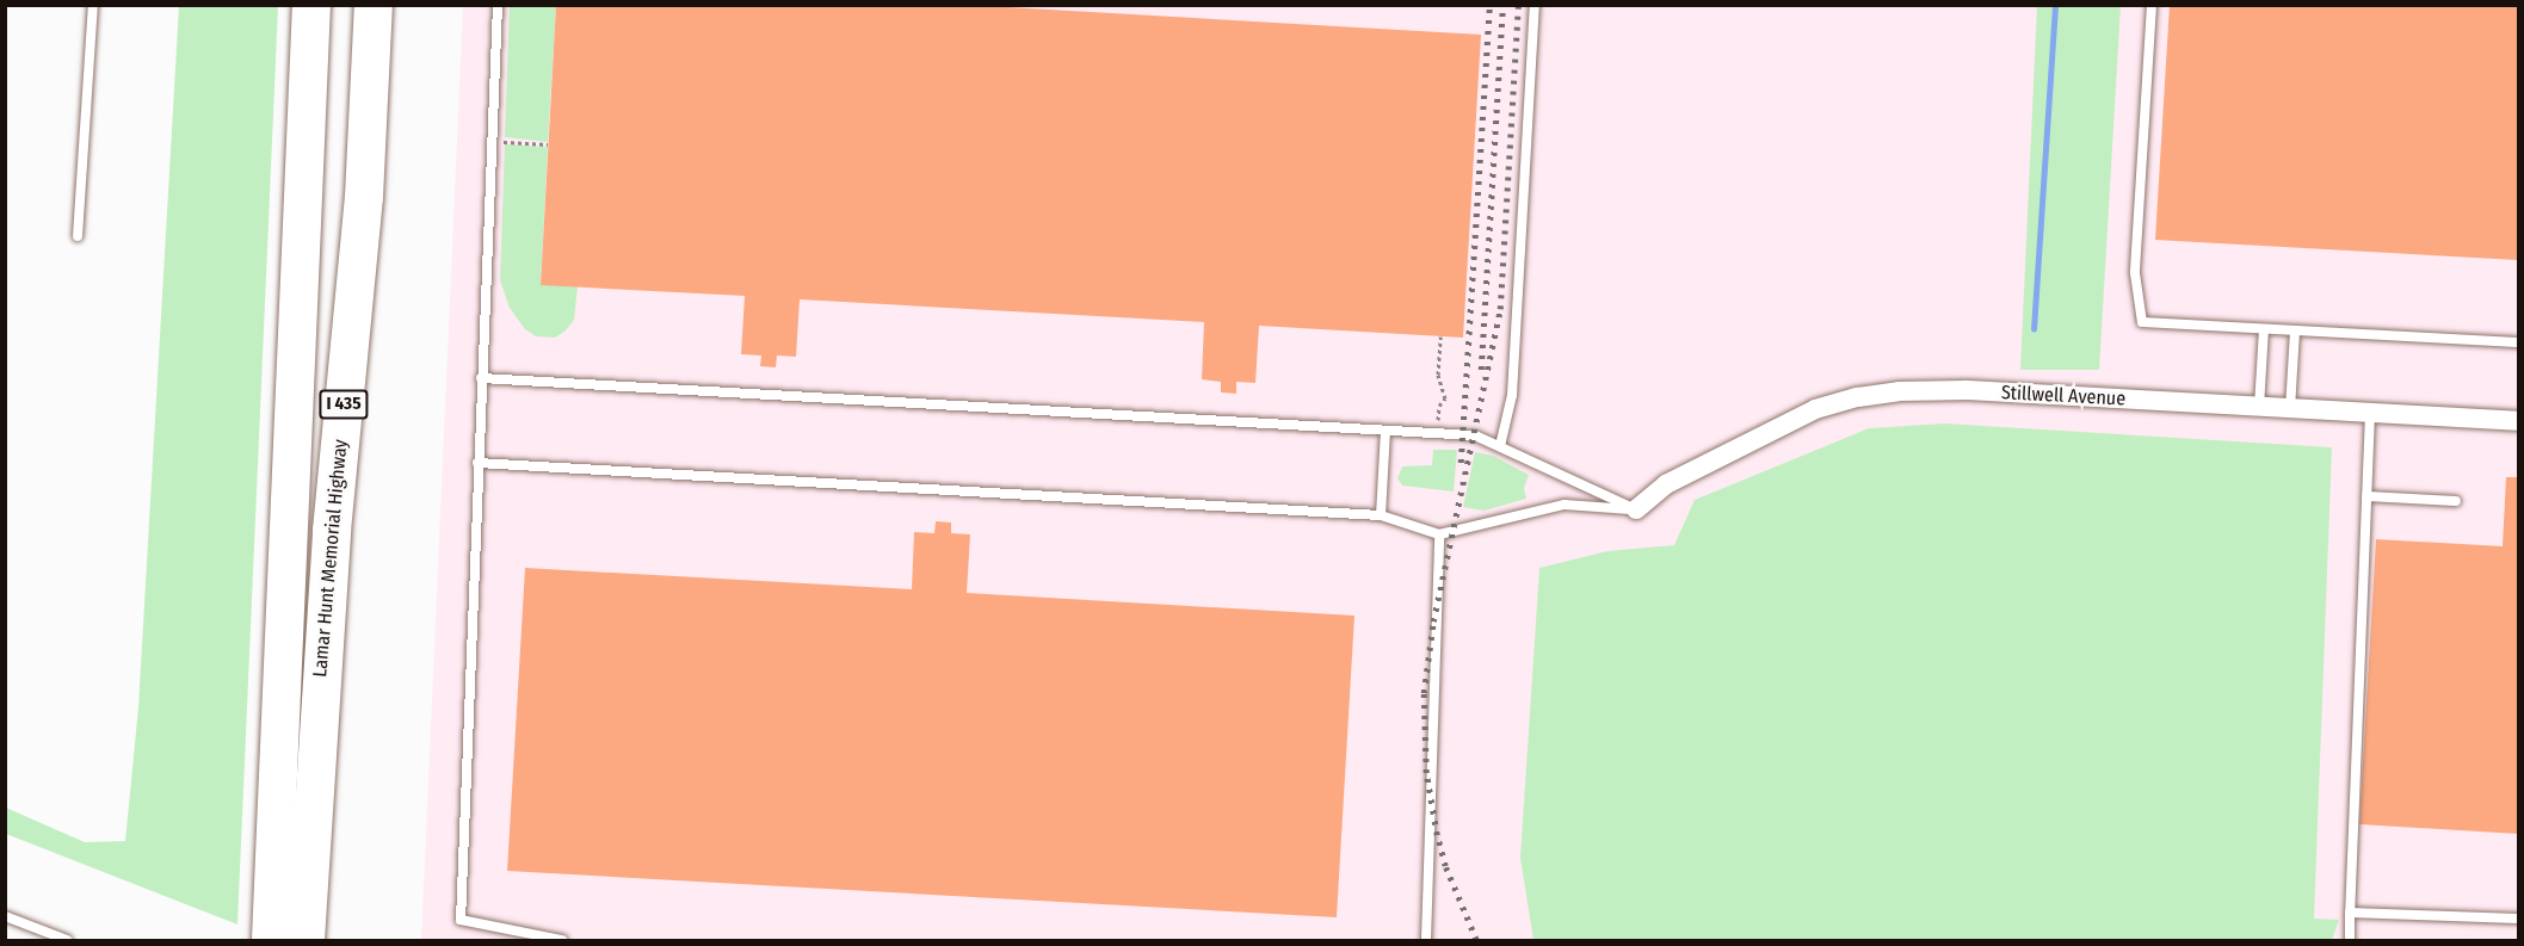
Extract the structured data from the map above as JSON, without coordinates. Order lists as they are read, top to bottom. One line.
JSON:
{"streets":{"highway":["I 435","Lamar Hunt Memorial Highway"],"street":["Stillwell Avenue"]}}
